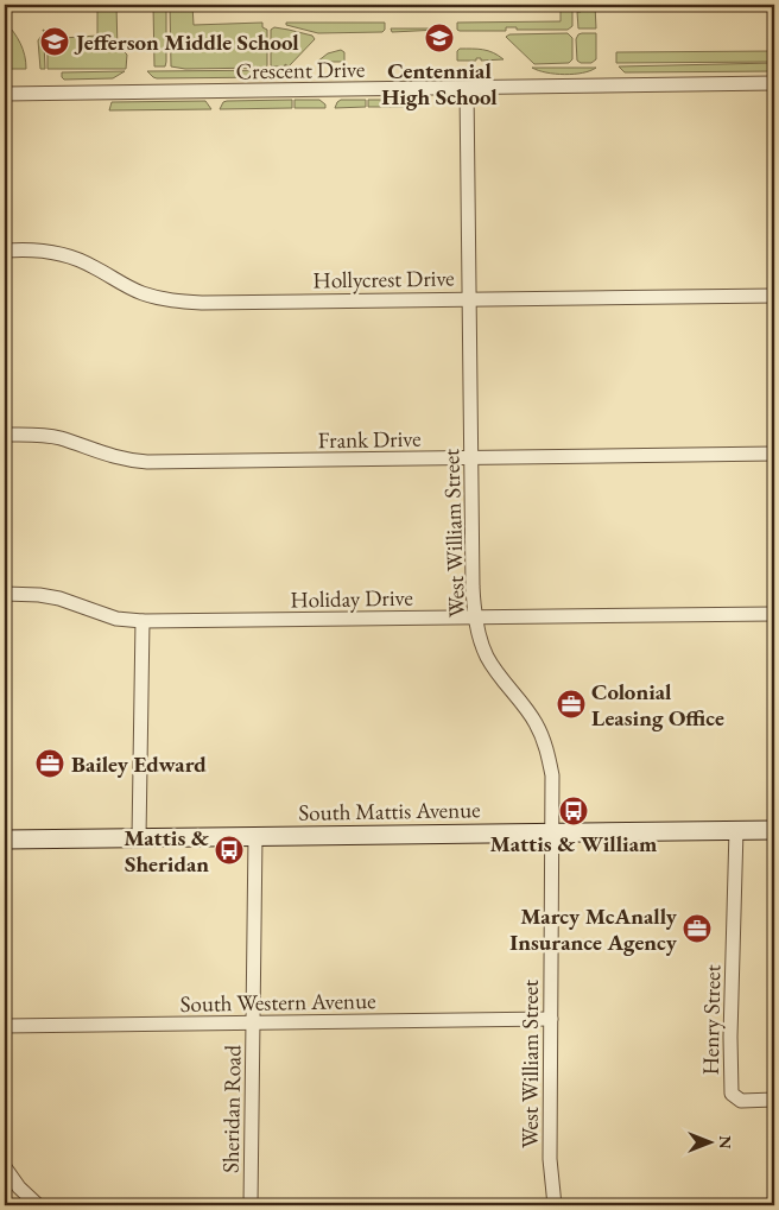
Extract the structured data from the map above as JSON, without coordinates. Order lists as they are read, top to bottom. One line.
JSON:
{"streets":{"main road":["South Mattis Avenue"],"street":["Crescent Drive","Hollycrest Drive","Frank Drive","West William Street","Holiday Drive","South Western Avenue","Henry Street","Sheridan Road"]},"crossings":[["Crescent Drive","West William Street"],["Hollycrest Drive","West William Street"],["Frank Drive","West William Street"],["West William Street","Holiday Drive"],["West William Street","South Mattis Avenue"],["West William Street","South Western Avenue"],["South Mattis Avenue","Henry Street"],["South Mattis Avenue","Sheridan Road"],["South Western Avenue","Sheridan Road"]],"places":{"school or university":["Centennial High School","Jefferson Middle School"],"office":["Colonial Leasing Office","Bailey Edward","Marcy McAnally Insurance Agency"],"bus stop":["Mattis & William","Mattis & Sheridan"]},"north":"right"}
